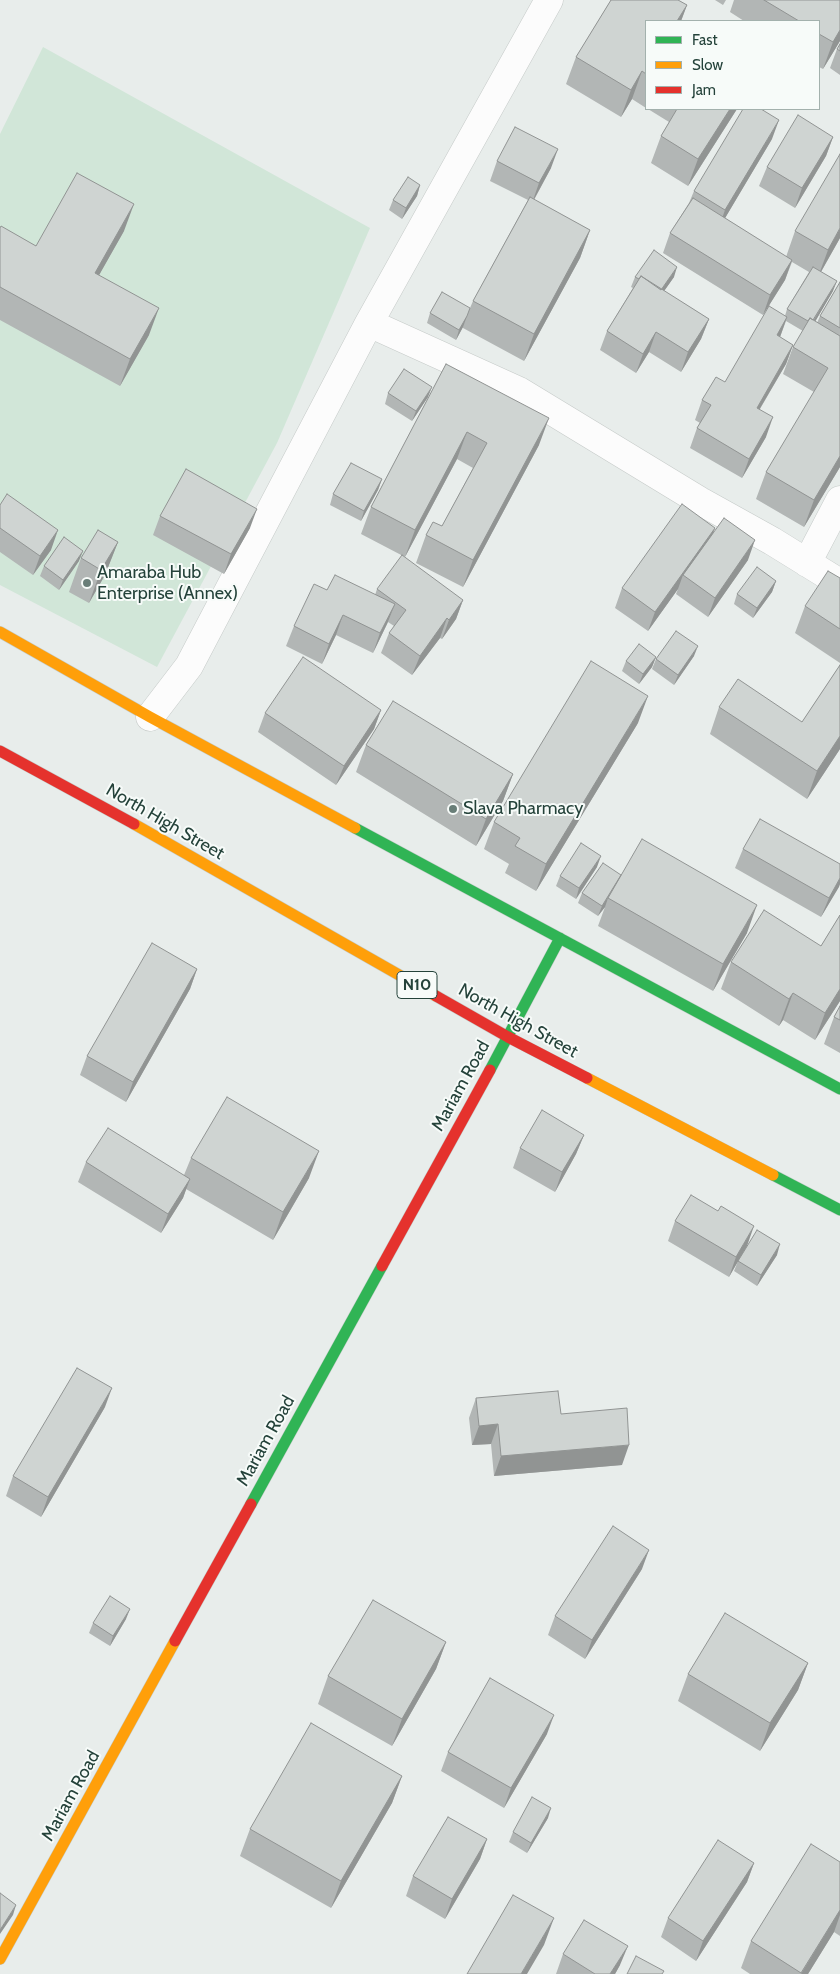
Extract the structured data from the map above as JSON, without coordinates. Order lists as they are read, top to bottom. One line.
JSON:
{"streets":{"main road":["North High Street","N10","Mariam Road"]},"crossings":[["North High Street","Mariam Road"]],"places":["Amaraba Hub Enterprise (Annex)","Slava Pharmacy"],"legend":["Fast","Slow","Jam"]}
